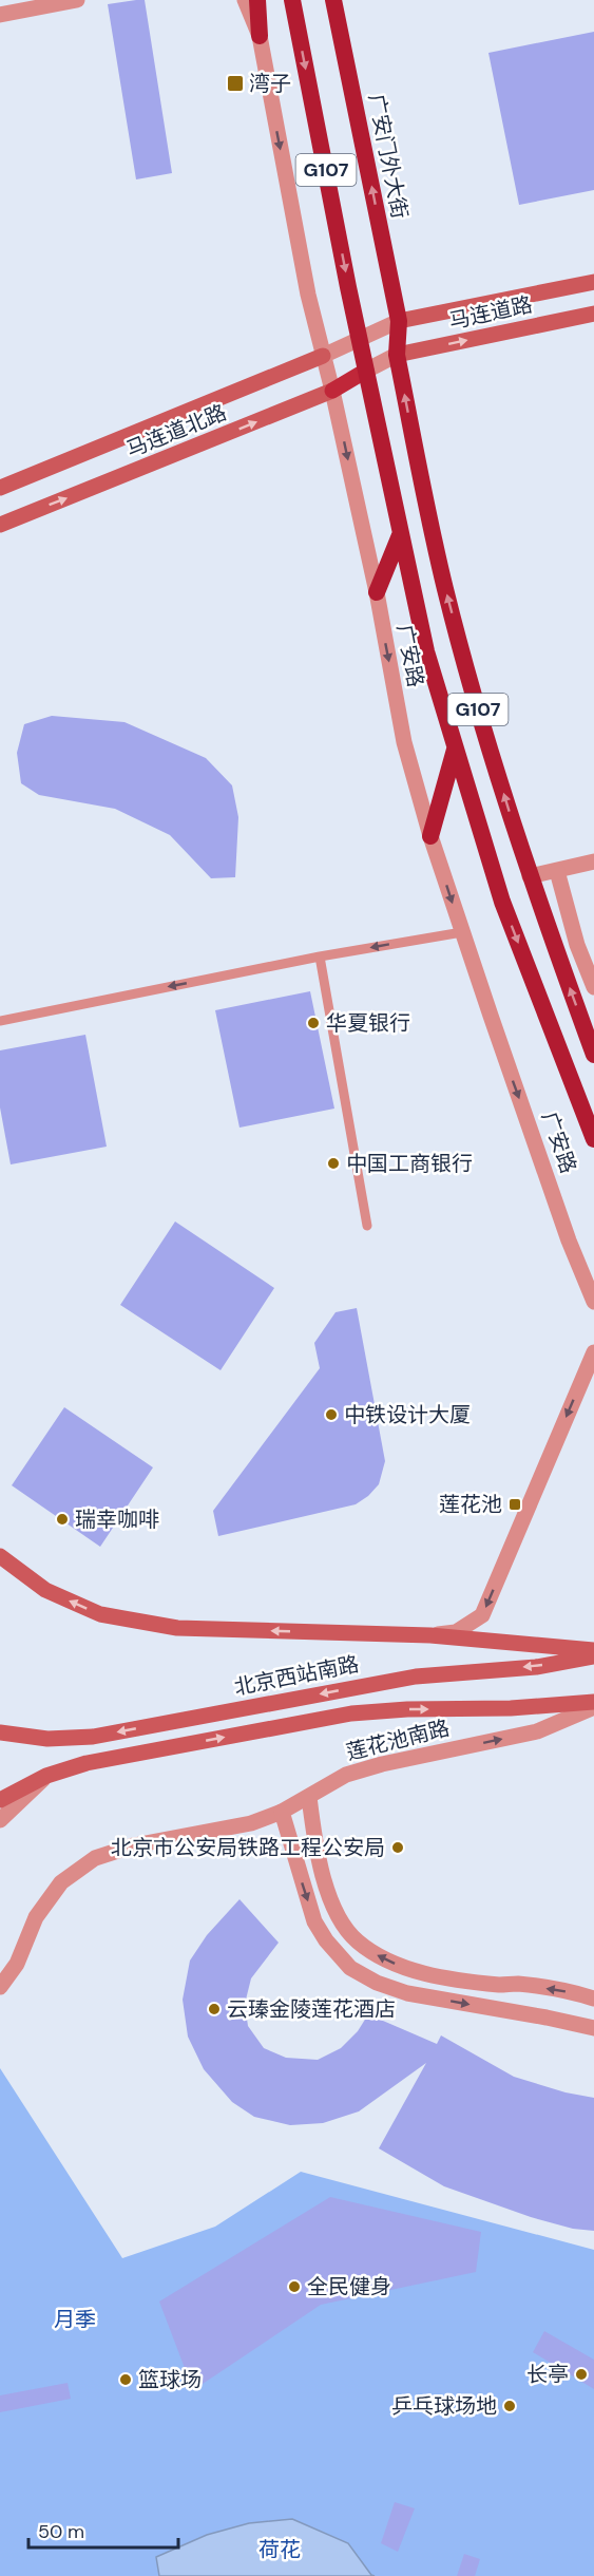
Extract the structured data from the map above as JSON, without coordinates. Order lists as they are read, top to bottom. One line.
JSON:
{"streets":{"highway":["广安门外大街","G107","广安路"],"main road":["马连道路","马连道北路","北京西站南路"],"street":["莲花池南路"]},"crossings":[["广安门外大街","马连道路"],["广安门外大街","马连道北路"],["G107","马连道路"],["G107","马连道北路"],["G107","广安路"],["马连道路","马连道北路"],["马连道北路","广安路"]],"one_way":["马连道北路","广安路","莲花池南路"],"parks":["月季","荷花"],"places":{"transit":["湾子","莲花池"],"other":["华夏银行","中国工商银行","中铁设计大厦","瑞幸咖啡","北京市公安局铁路工程公安局","云瑧金陵莲花酒店","全民健身","长亭","篮球场","乒乓球场地"]},"scale_bar":"50 m"}
